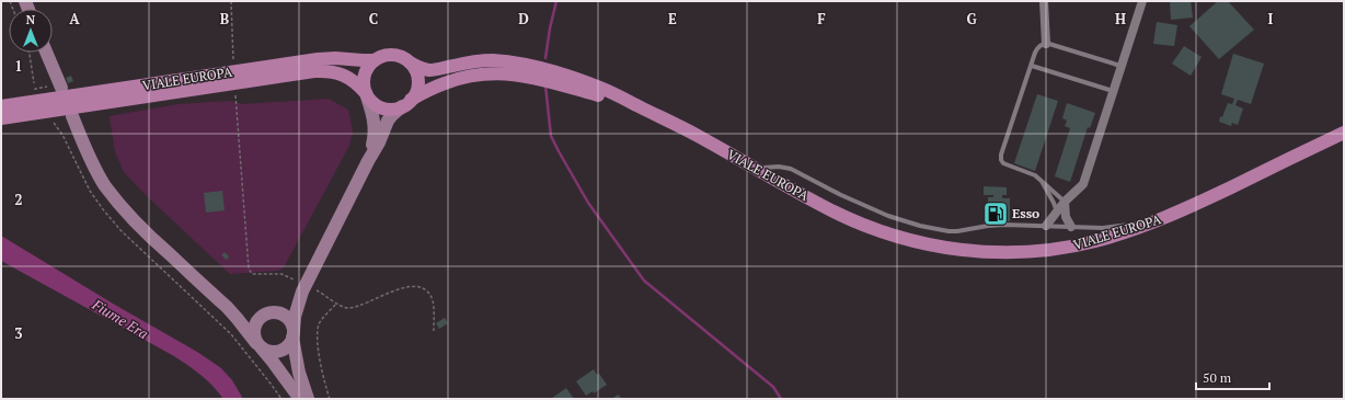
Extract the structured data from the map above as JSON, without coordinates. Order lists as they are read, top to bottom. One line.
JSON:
{"streets":{"main road":["VIALE EUROPA"]},"water":["Fiume Era"],"places":{"fuel station":["Esso"]},"scale_bar":"50 m","north":"top","grid":{"columns":["A","B","C","D","E","F","G","H","I"],"rows":["1","2","3"]}}
